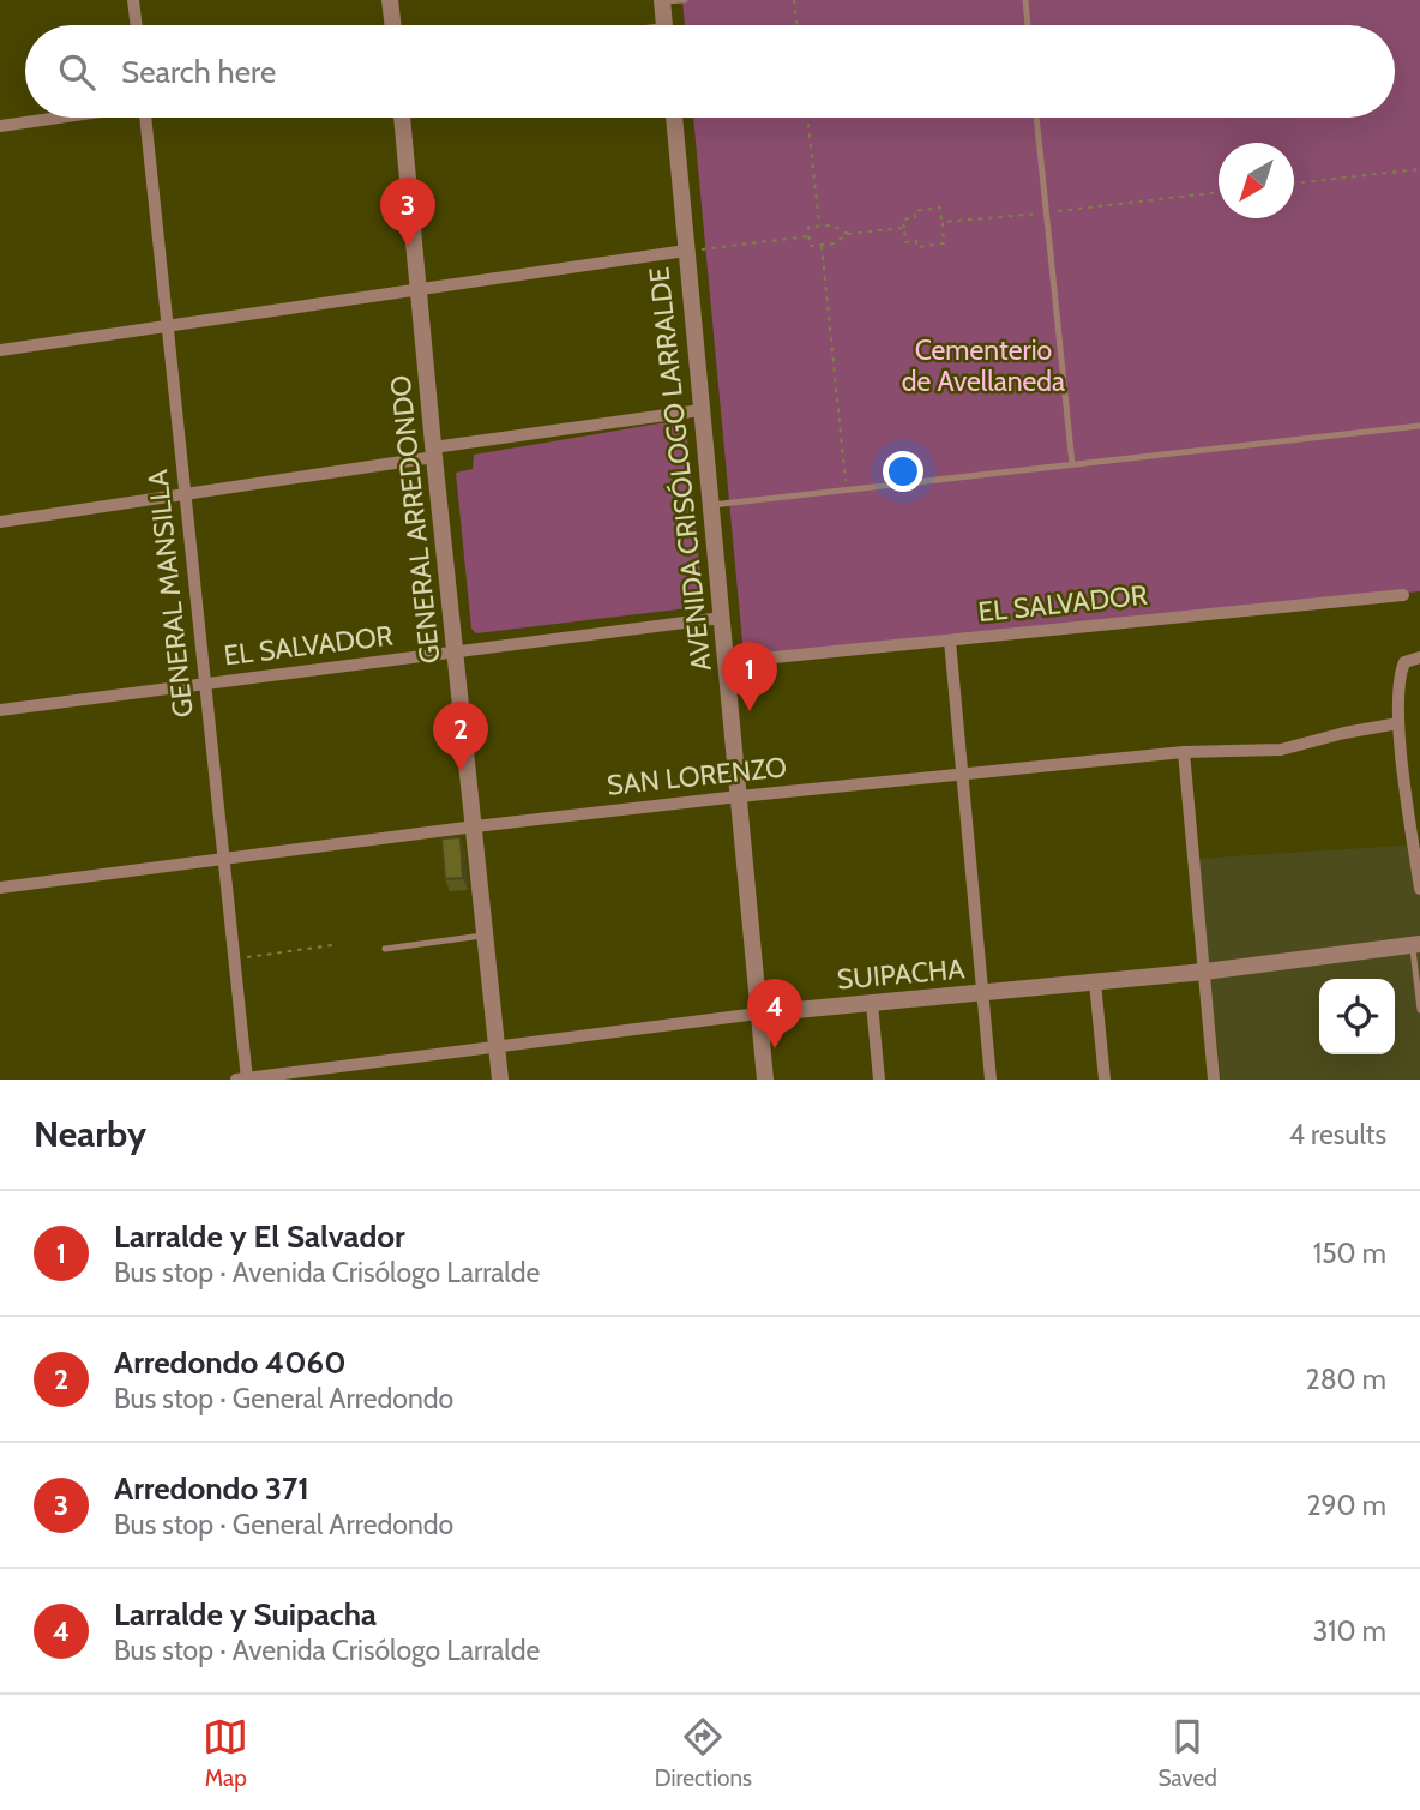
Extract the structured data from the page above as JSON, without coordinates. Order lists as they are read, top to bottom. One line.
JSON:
{"streets":{"street":["AVENIDA CRISÓLOGO LARRALDE","GENERAL ARREDONDO","GENERAL MANSILLA","EL SALVADOR","SAN LORENZO","SUIPACHA"]},"crossings":[["AVENIDA CRISÓLOGO LARRALDE","EL SALVADOR"],["AVENIDA CRISÓLOGO LARRALDE","SAN LORENZO"],["AVENIDA CRISÓLOGO LARRALDE","SUIPACHA"],["GENERAL ARREDONDO","EL SALVADOR"],["GENERAL ARREDONDO","SAN LORENZO"],["GENERAL ARREDONDO","SUIPACHA"],["GENERAL MANSILLA","EL SALVADOR"],["GENERAL MANSILLA","SAN LORENZO"],["GENERAL MANSILLA","SUIPACHA"]],"parks":["Cementerio de Avellaneda"],"north":"bottom left","page":{"search":"Search here","pins":["3","1","2","4"],"heading":["Nearby","4 results"],"list":[{"mark":"1","name":"Larralde y El Salvador","note":"Bus stop · Avenida Crisólogo Larralde","value":"150 m"},{"mark":"2","name":"Arredondo 4060","note":"Bus stop · General Arredondo","value":"280 m"},{"mark":"3","name":"Arredondo 371","note":"Bus stop · General Arredondo","value":"290 m"},{"mark":"4","name":"Larralde y Suipacha","note":"Bus stop · Avenida Crisólogo Larralde","value":"310 m"}],"nav":["Map","Directions","Saved"]}}
